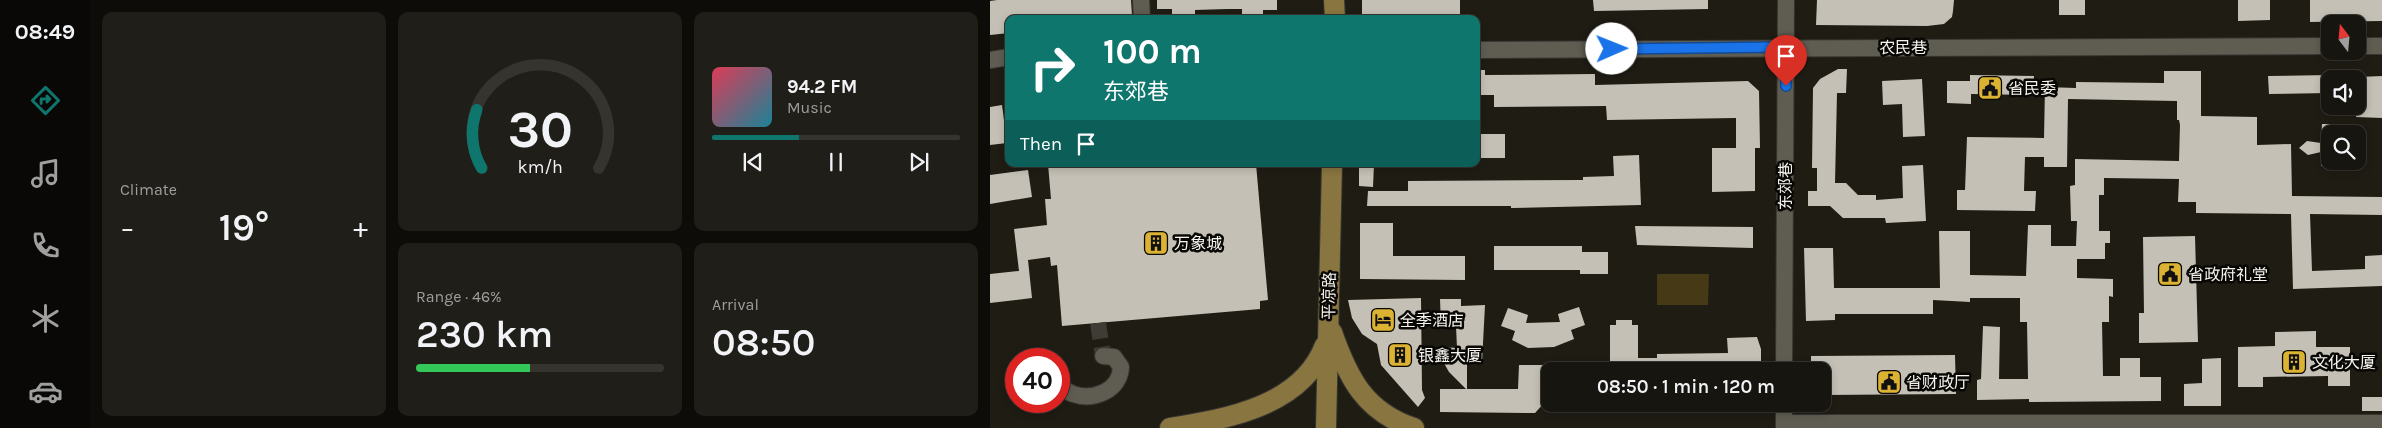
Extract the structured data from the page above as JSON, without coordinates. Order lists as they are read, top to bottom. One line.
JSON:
{"streets":{"main road":["平凉路"],"street":["农民巷","东郊巷"]},"crossings":[["农民巷","东郊巷"]],"places":{"public building":["省民委","省政府礼堂","省财政厅"],"building":["万象城","银鑫大厦","文化大厦"],"hotel":["全季酒店"]},"north":"top","page":{"tabs":"08:49","tile":["Climate",["Range · 46%","230 km"],["Arrival","08:50"]],"turn":["100 m","东郊巷"],"song":["94.2 FM","Music"],"then":"Then","heat":["−","19°","+"],"limit":"40","trip":"08:50 · 1 min · 120 m","gauge":["30","km/h"]}}
